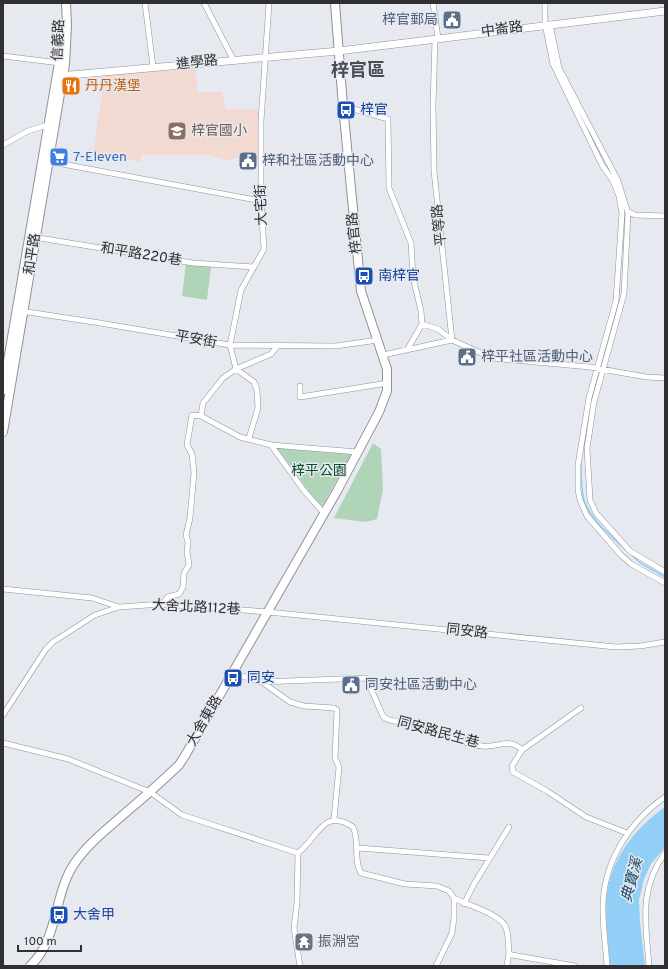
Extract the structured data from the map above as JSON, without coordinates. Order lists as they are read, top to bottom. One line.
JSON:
{"streets":{"main road":["信義路","梓官路","和平路","大舍東路"],"street":["中崙路","進學路","大宅街","平等路","和平路220巷","平安街","大舍北路112巷","同安路","同安路民生巷"]},"crossings":[["中崙路","進學路"],["中崙路","平等路"],["中崙路","梓官路"],["信義路","進學路"],["信義路","和平路"],["進學路","大宅街"],["進學路","梓官路"],["進學路","和平路"],["大宅街","和平路220巷"],["大宅街","平安街"],["梓官路","平安街"],["梓官路","大舍東路"],["和平路","和平路220巷"],["和平路","平安街"],["大舍北路112巷","同安路"],["大舍北路112巷","大舍東路"],["同安路","大舍東路"]],"districts":["梓官區"],"water":["典寶溪"],"parks":["梓平公園"],"places":{"public building":["梓官郵局","梓和社區活動中心","梓平社區活動中心","同安社區活動中心"],"restaurant":["丹丹漢堡"],"bus stop":["梓官","南梓官","同安","大舍甲"],"school or university":["梓官國小"],"supermarket":["7-Eleven"],"temple":["振淵宮"]},"scale_bar":"100 m"}
